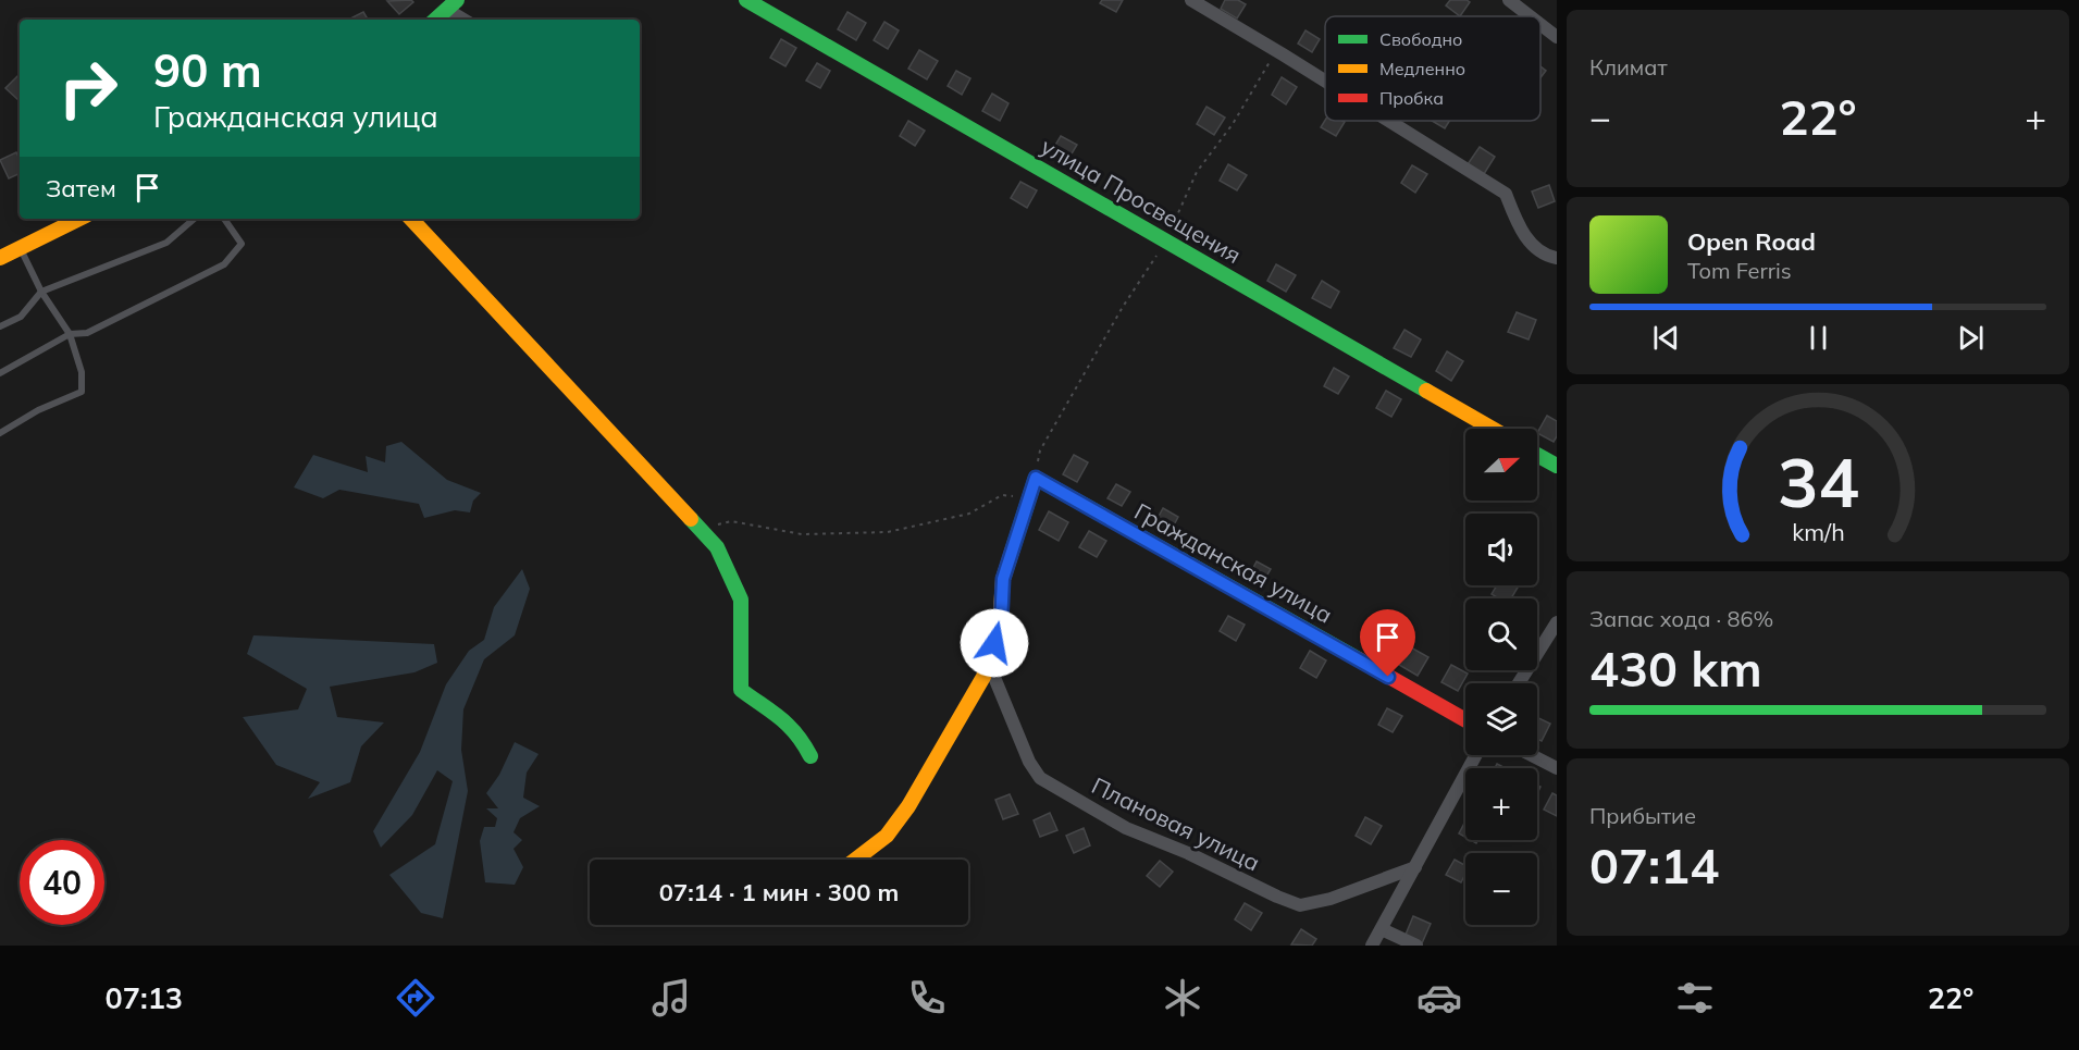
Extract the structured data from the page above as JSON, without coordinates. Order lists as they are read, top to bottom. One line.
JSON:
{"streets":{"street":["улица Просвещения","Гражданская улица","Плановая улица"]},"legend":["Свободно","Медленно","Пробка"],"north":"right","page":{"tile":["Климат",["Запас хода · 86%","430 km"],["Прибытие","07:14"]],"turn":["90 m","Гражданская улица"],"heat":["−","22°","+"],"then":"Затем","song":["Open Road","Tom Ferris"],"map_buttons":["+","−"],"limit":"40","trip":"07:14 · 1 мин · 300 m","tabs":["07:13","22°"],"gauge":["34","km/h"]}}
